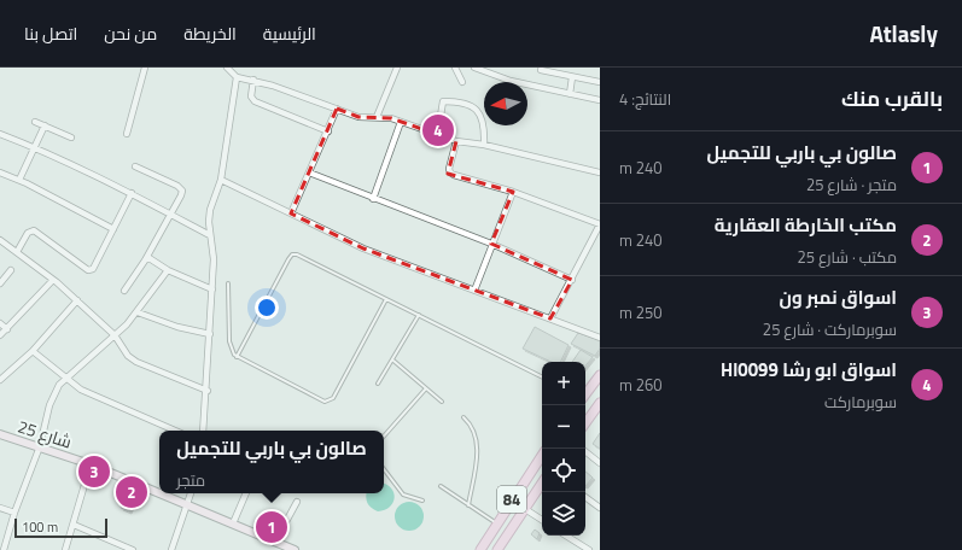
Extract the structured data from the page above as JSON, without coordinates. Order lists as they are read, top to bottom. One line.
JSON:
{"streets":{"main road":["84"],"street":["شارع 25"]},"scale_bar":"100 m","north":"left","page":{"header":"Atlasly","nav":["الرئيسية","الخريطة","من نحن","اتصل بنا"],"heading":["بالقرب منك","النتائج: 4"],"pins":["4","3","2","1"],"list":[{"mark":"1","name":"صالون بي باربي للتجميل","note":"متجر · شارع 25","value":"240 m"},{"mark":"2","name":"مكتب الخارطة العقارية","note":"مكتب · شارع 25","value":"240 m"},{"mark":"3","name":"اسواق نمبر ون","note":"سوبرماركت · شارع 25","value":"250 m"},{"mark":"4","name":"اسواق ابو رشا Hl0099","note":"سوبرماركت","value":"260 m"}],"map_buttons":["+","−"],"popup":["صالون بي باربي للتجميل","متجر"],"scale":"100 m"}}
